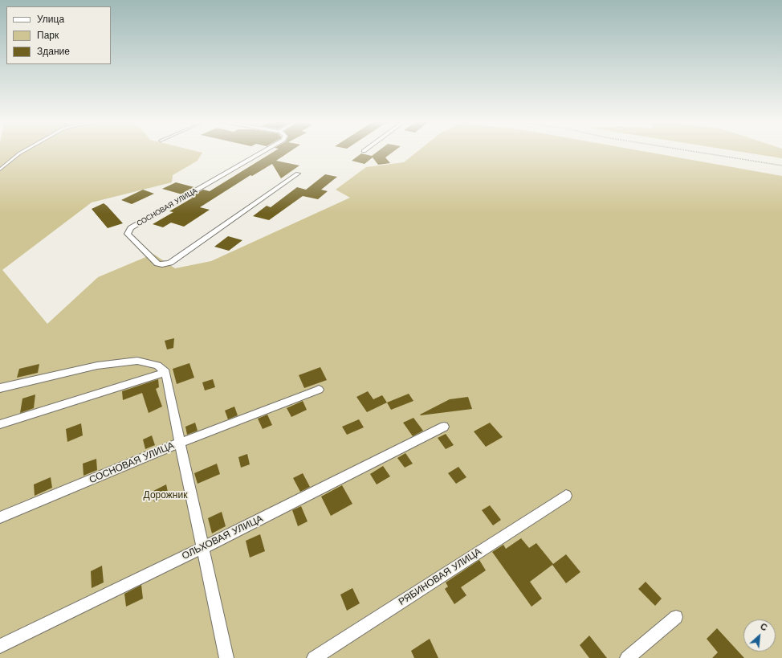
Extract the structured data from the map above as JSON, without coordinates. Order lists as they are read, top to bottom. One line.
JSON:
{"streets":{"street":["СОСНОВАЯ УЛИЦА","ОЛЬХОВАЯ УЛИЦА","РЯБИНОВАЯ УЛИЦА"]},"parks":["Дорожник"],"legend":["Улица","Парк","Здание"],"north":"top right"}
